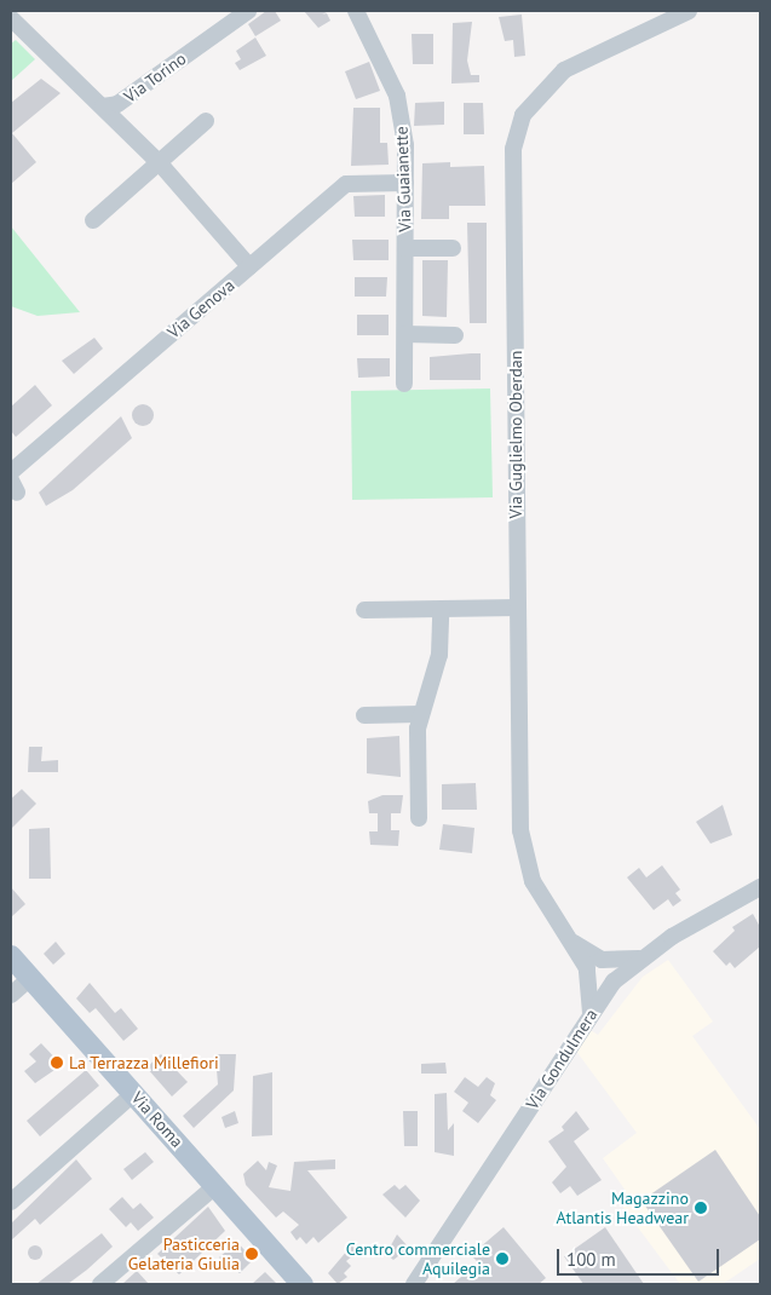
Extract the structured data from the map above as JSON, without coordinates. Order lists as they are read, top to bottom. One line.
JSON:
{"streets":{"main road":["Via Roma"],"street":["Via Torino","Via Guaianette","Via Genova","Via Guglielmo Oberdan","Via Gondulmera"]},"crossings":[["Via Guaianette","Via Genova"],["Via Guglielmo Oberdan","Via Gondulmera"]],"places":["La Terrazza Millefiori","Magazzino Atlantis Headwear","Pasticceria Gelateria Giulia","Centro commerciale Aquilegia"],"scale_bar":"100 m"}
